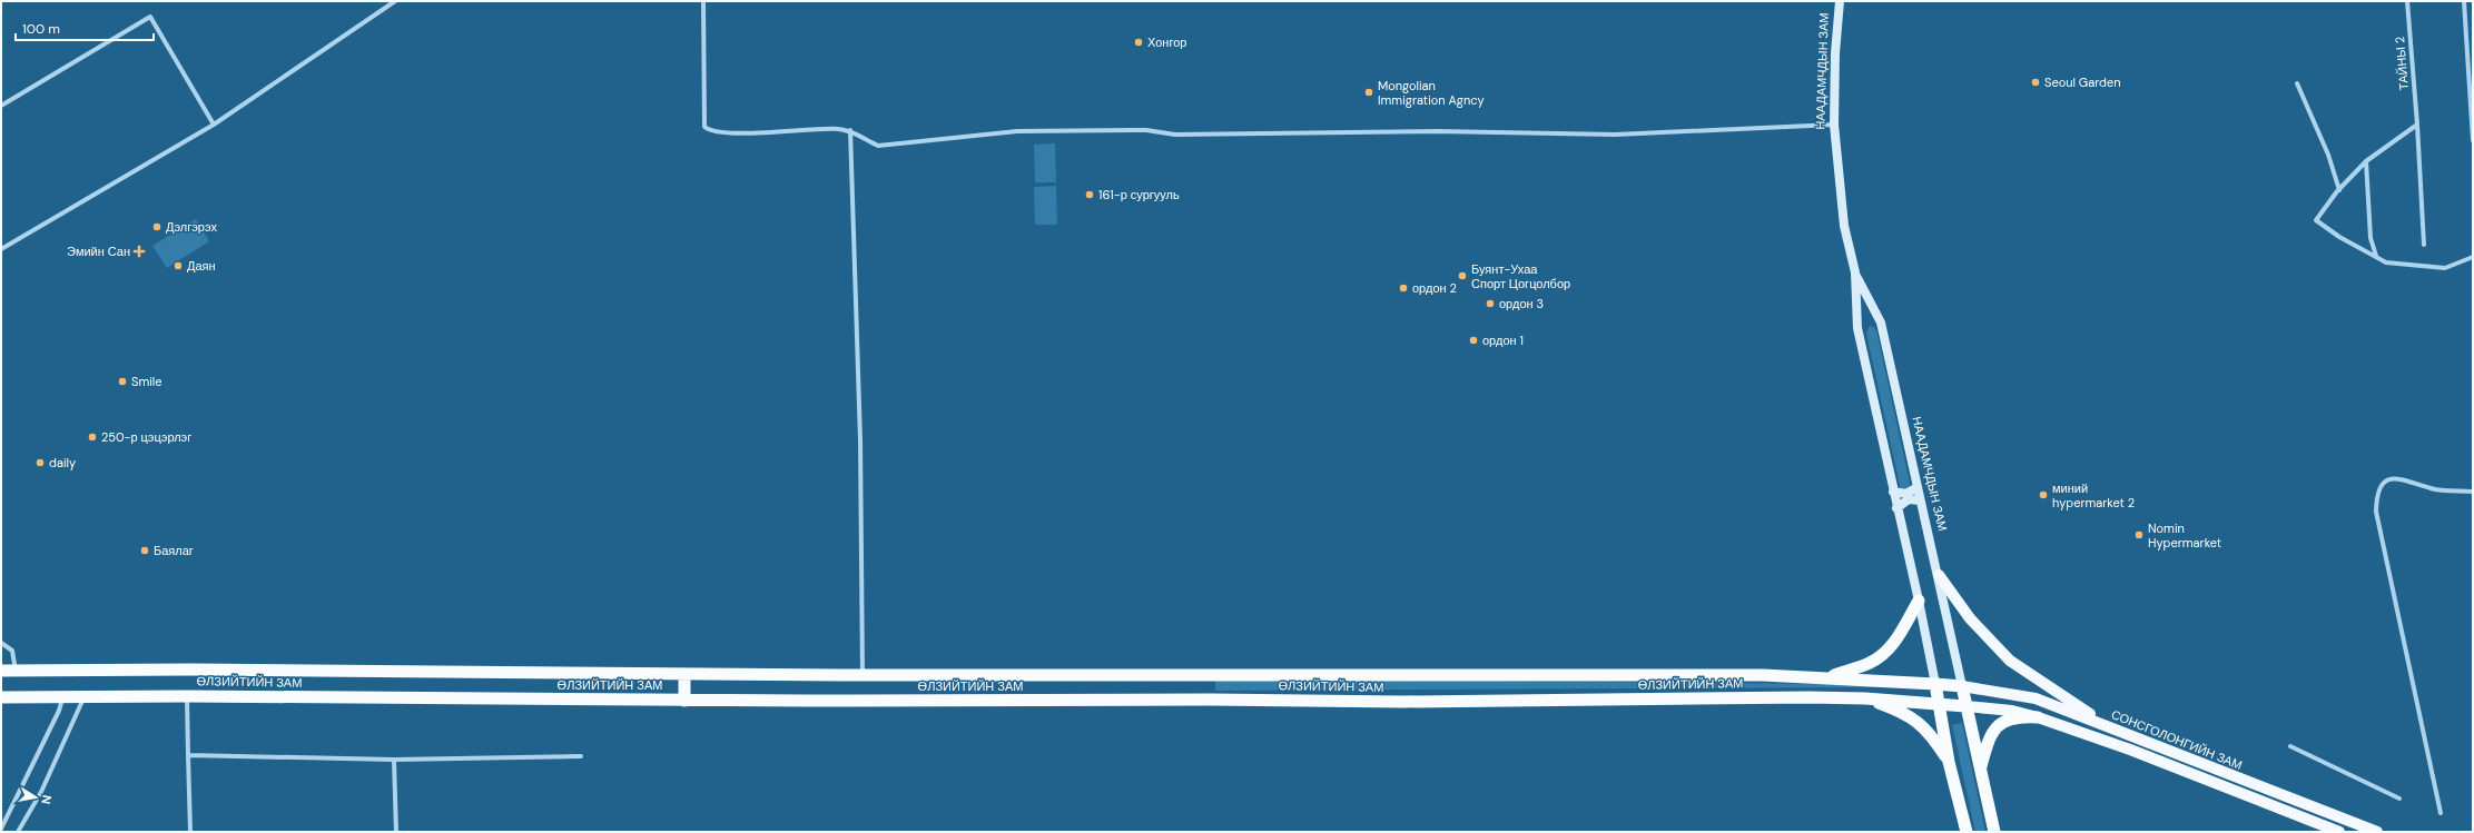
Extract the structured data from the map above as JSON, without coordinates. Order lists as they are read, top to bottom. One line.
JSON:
{"streets":{"highway":["ӨЛЗИЙТИЙН ЗАМ"],"main road":["НААДАМЧДЫН ЗАМ","СОНСГОЛОНГИЙН ЗАМ"],"street":["ТАЙНЫ 2"]},"crossings":[["НААДАМЧДЫН ЗАМ","ӨЛЗИЙТИЙН ЗАМ"],["НААДАМЧДЫН ЗАМ","СОНСГОЛОНГИЙН ЗАМ"],["ӨЛЗИЙТИЙН ЗАМ","СОНСГОЛОНГИЙН ЗАМ"]],"places":{"other":["Хонгор","Seoul Garden","Mongolian Immigration Agncy","161-р сургууль","Дэлгэрэх","Даян","Буянт-Ухаа Спорт Цогцолбор","ордон 2","ордон 3","ордон 1","Smile","250-р цэцэрлэг","daily","миний hypermarket 2","Nomin Hypermarket","Баялаг"],"health":["Эмийн Сан"]},"scale_bar":"100 m","north":"right"}
